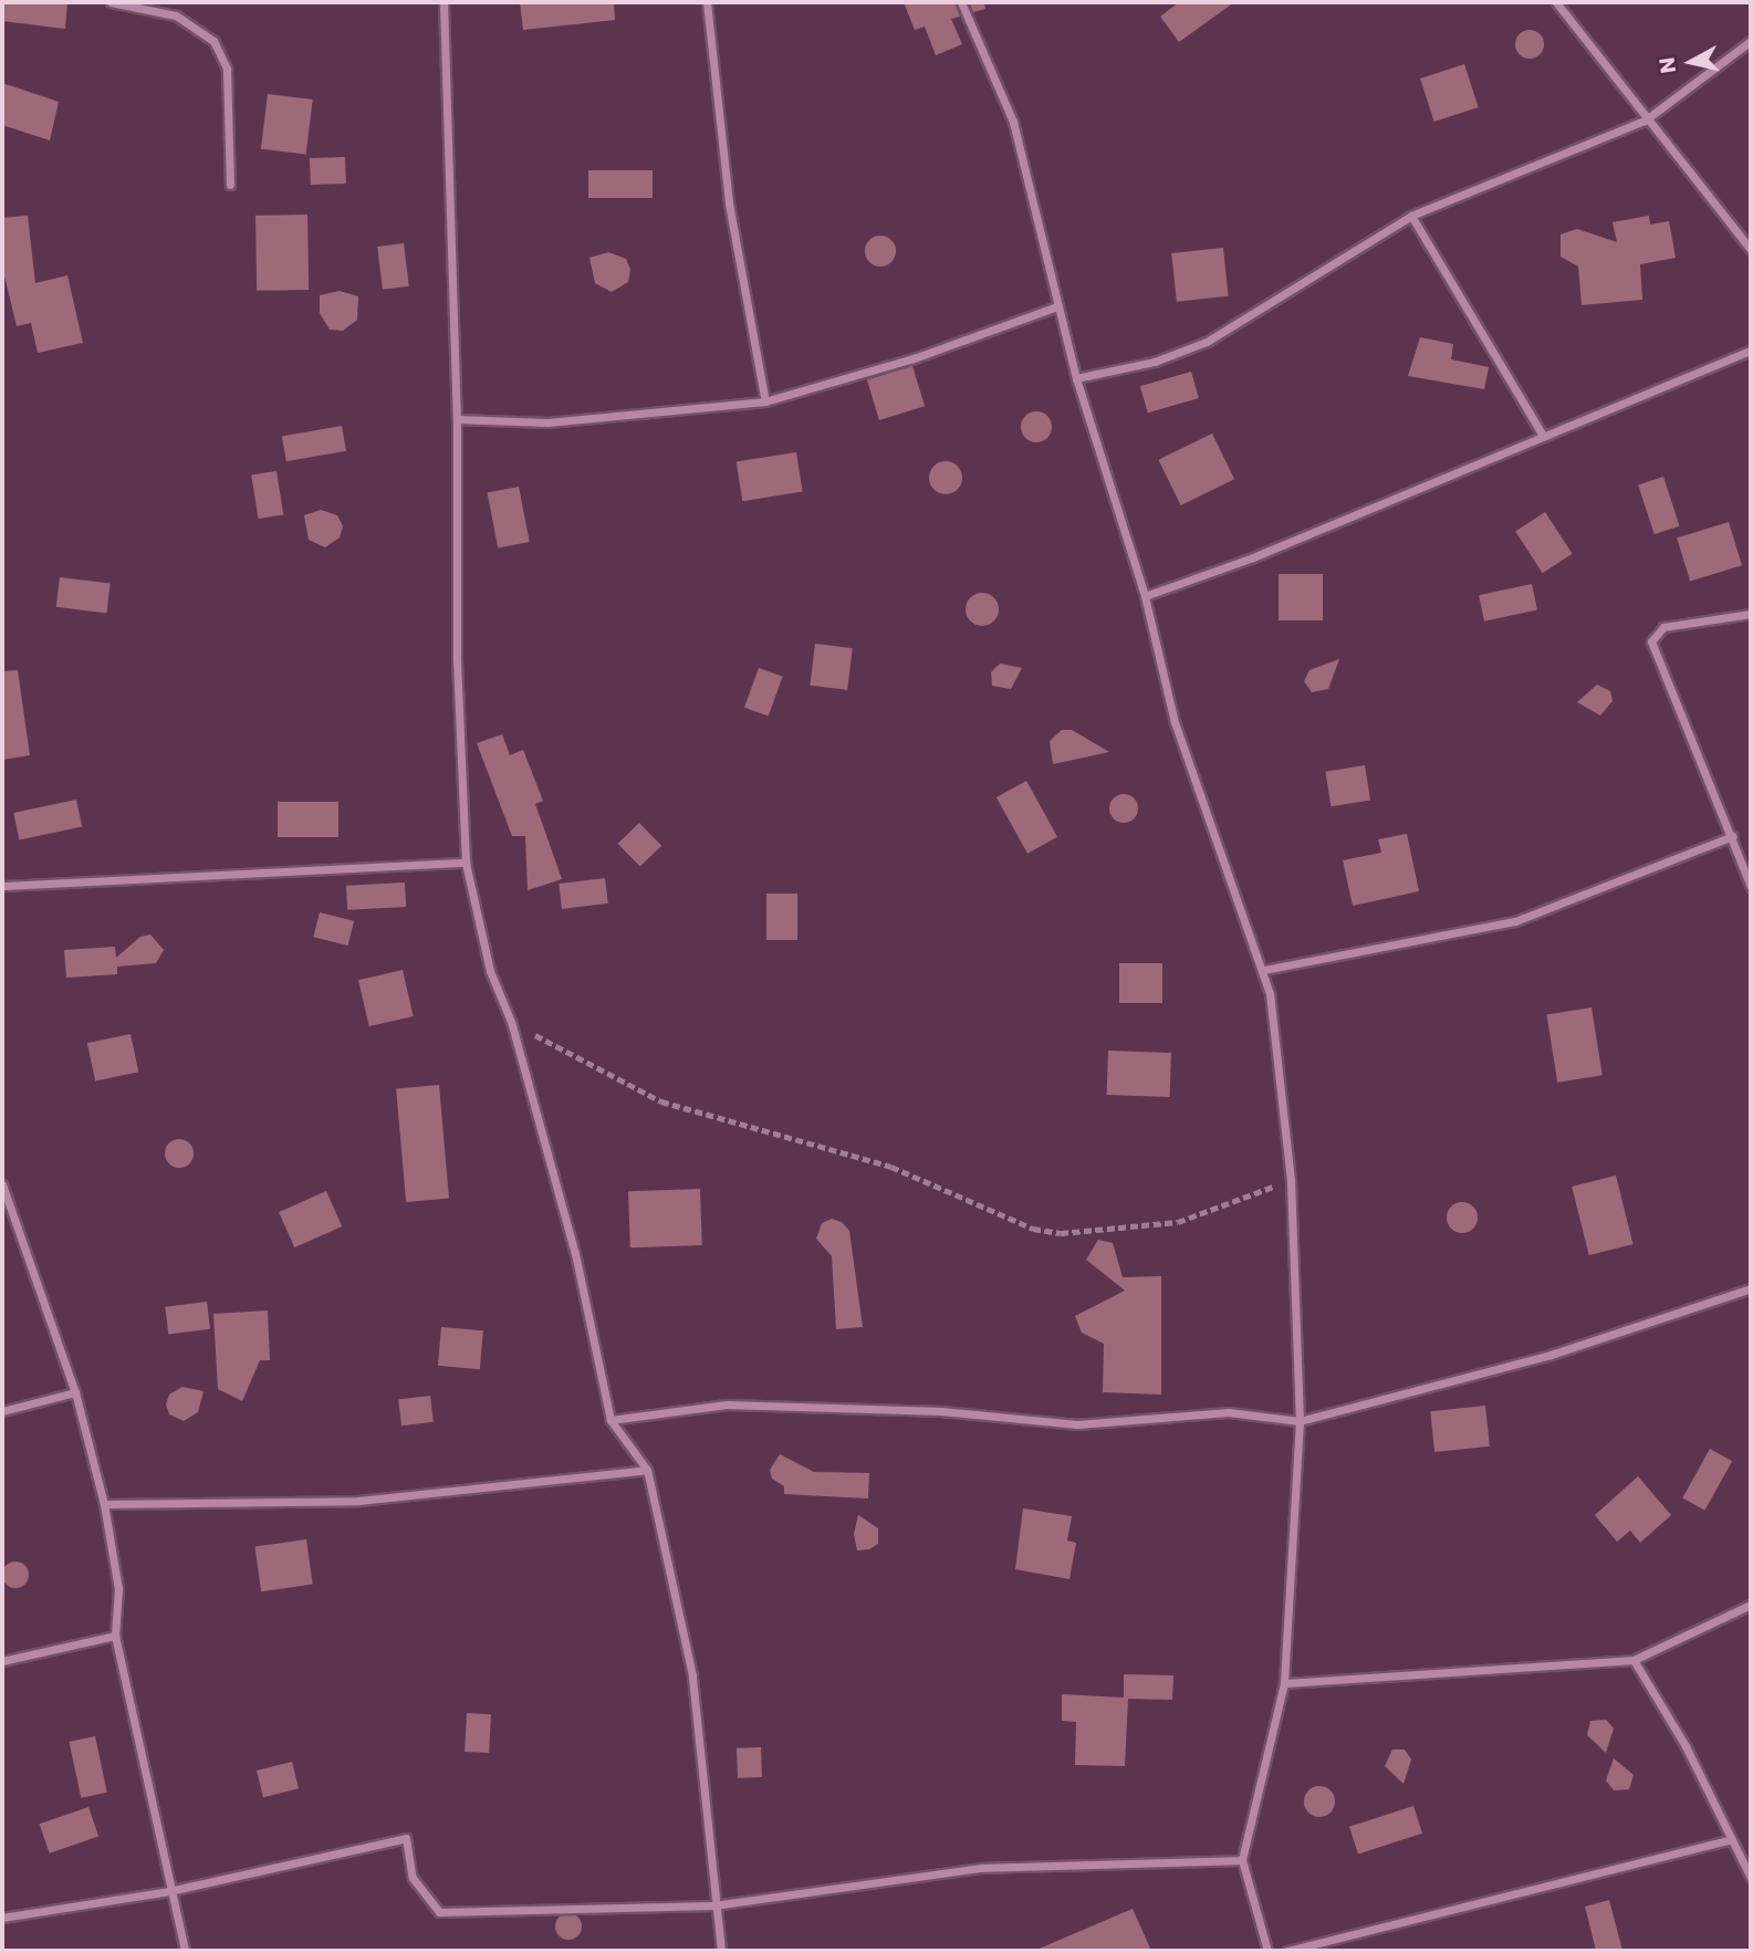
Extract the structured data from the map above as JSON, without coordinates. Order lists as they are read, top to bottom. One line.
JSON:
{"north":"left"}
